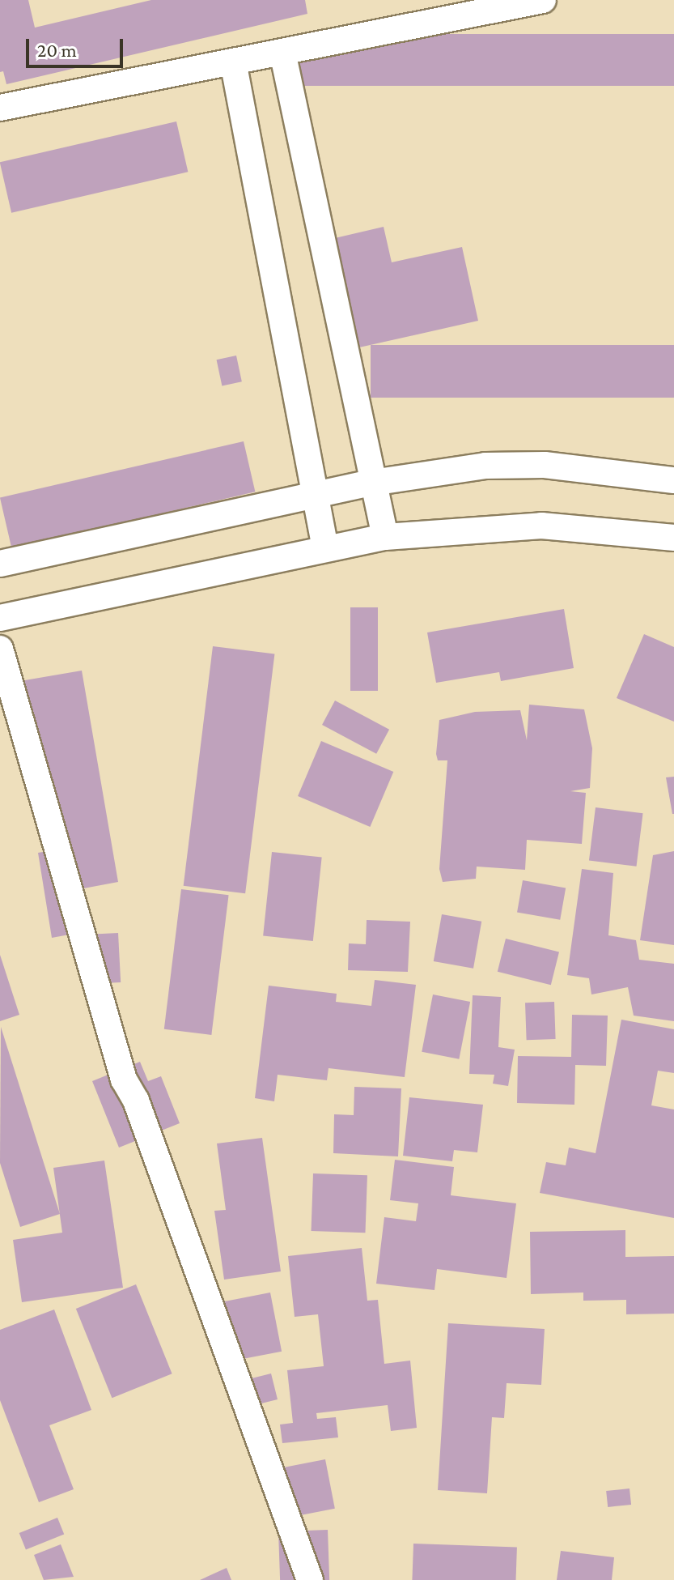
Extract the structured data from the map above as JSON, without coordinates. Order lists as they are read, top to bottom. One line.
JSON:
{"scale_bar":"20 m"}
